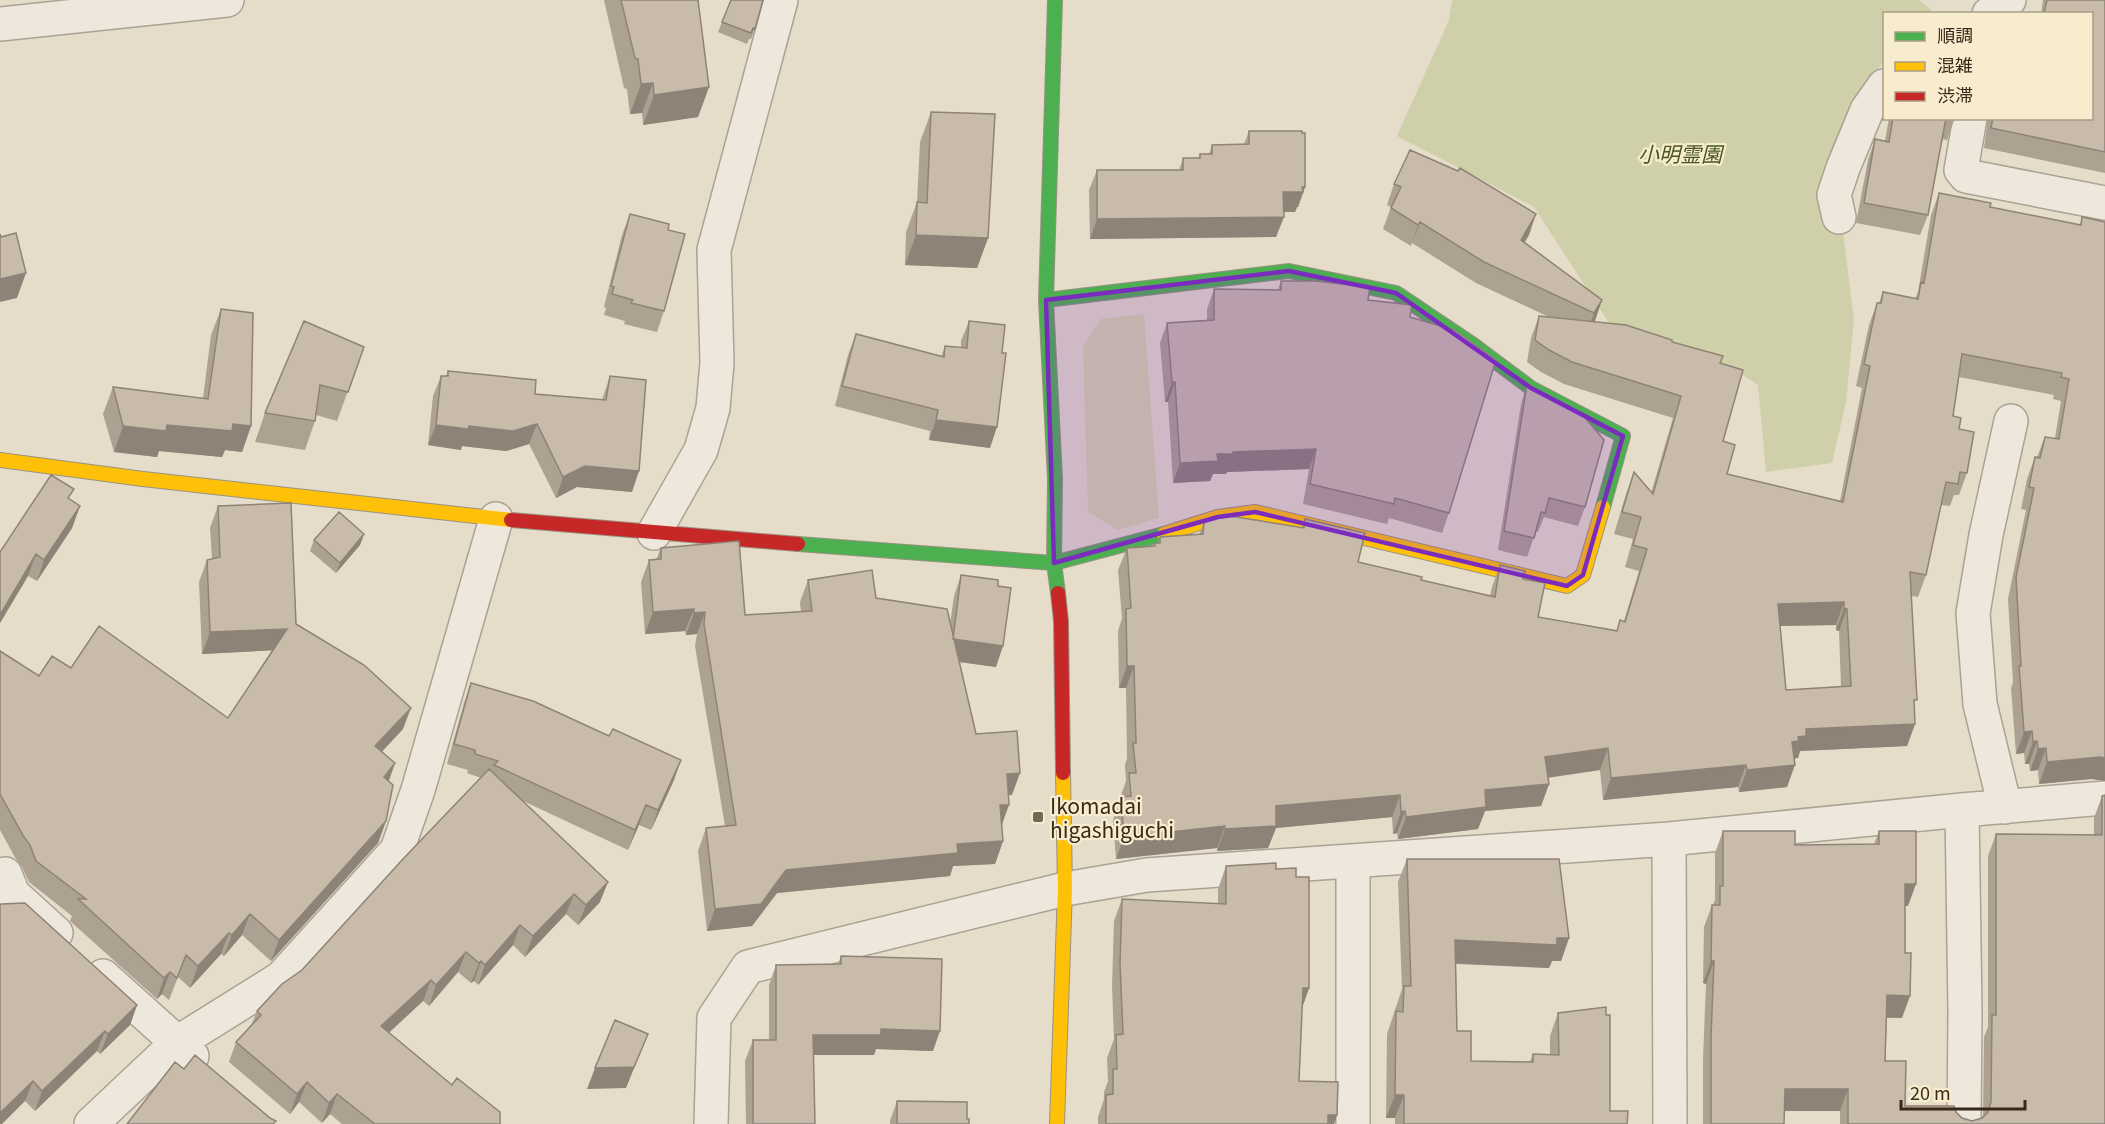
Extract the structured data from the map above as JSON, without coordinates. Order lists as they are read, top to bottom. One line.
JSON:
{"parks":["小明霊園"],"places":{"transit":["Ikomadai higashiguchi"]},"legend":["順調","混雑","渋滞"],"scale_bar":"20 m"}
